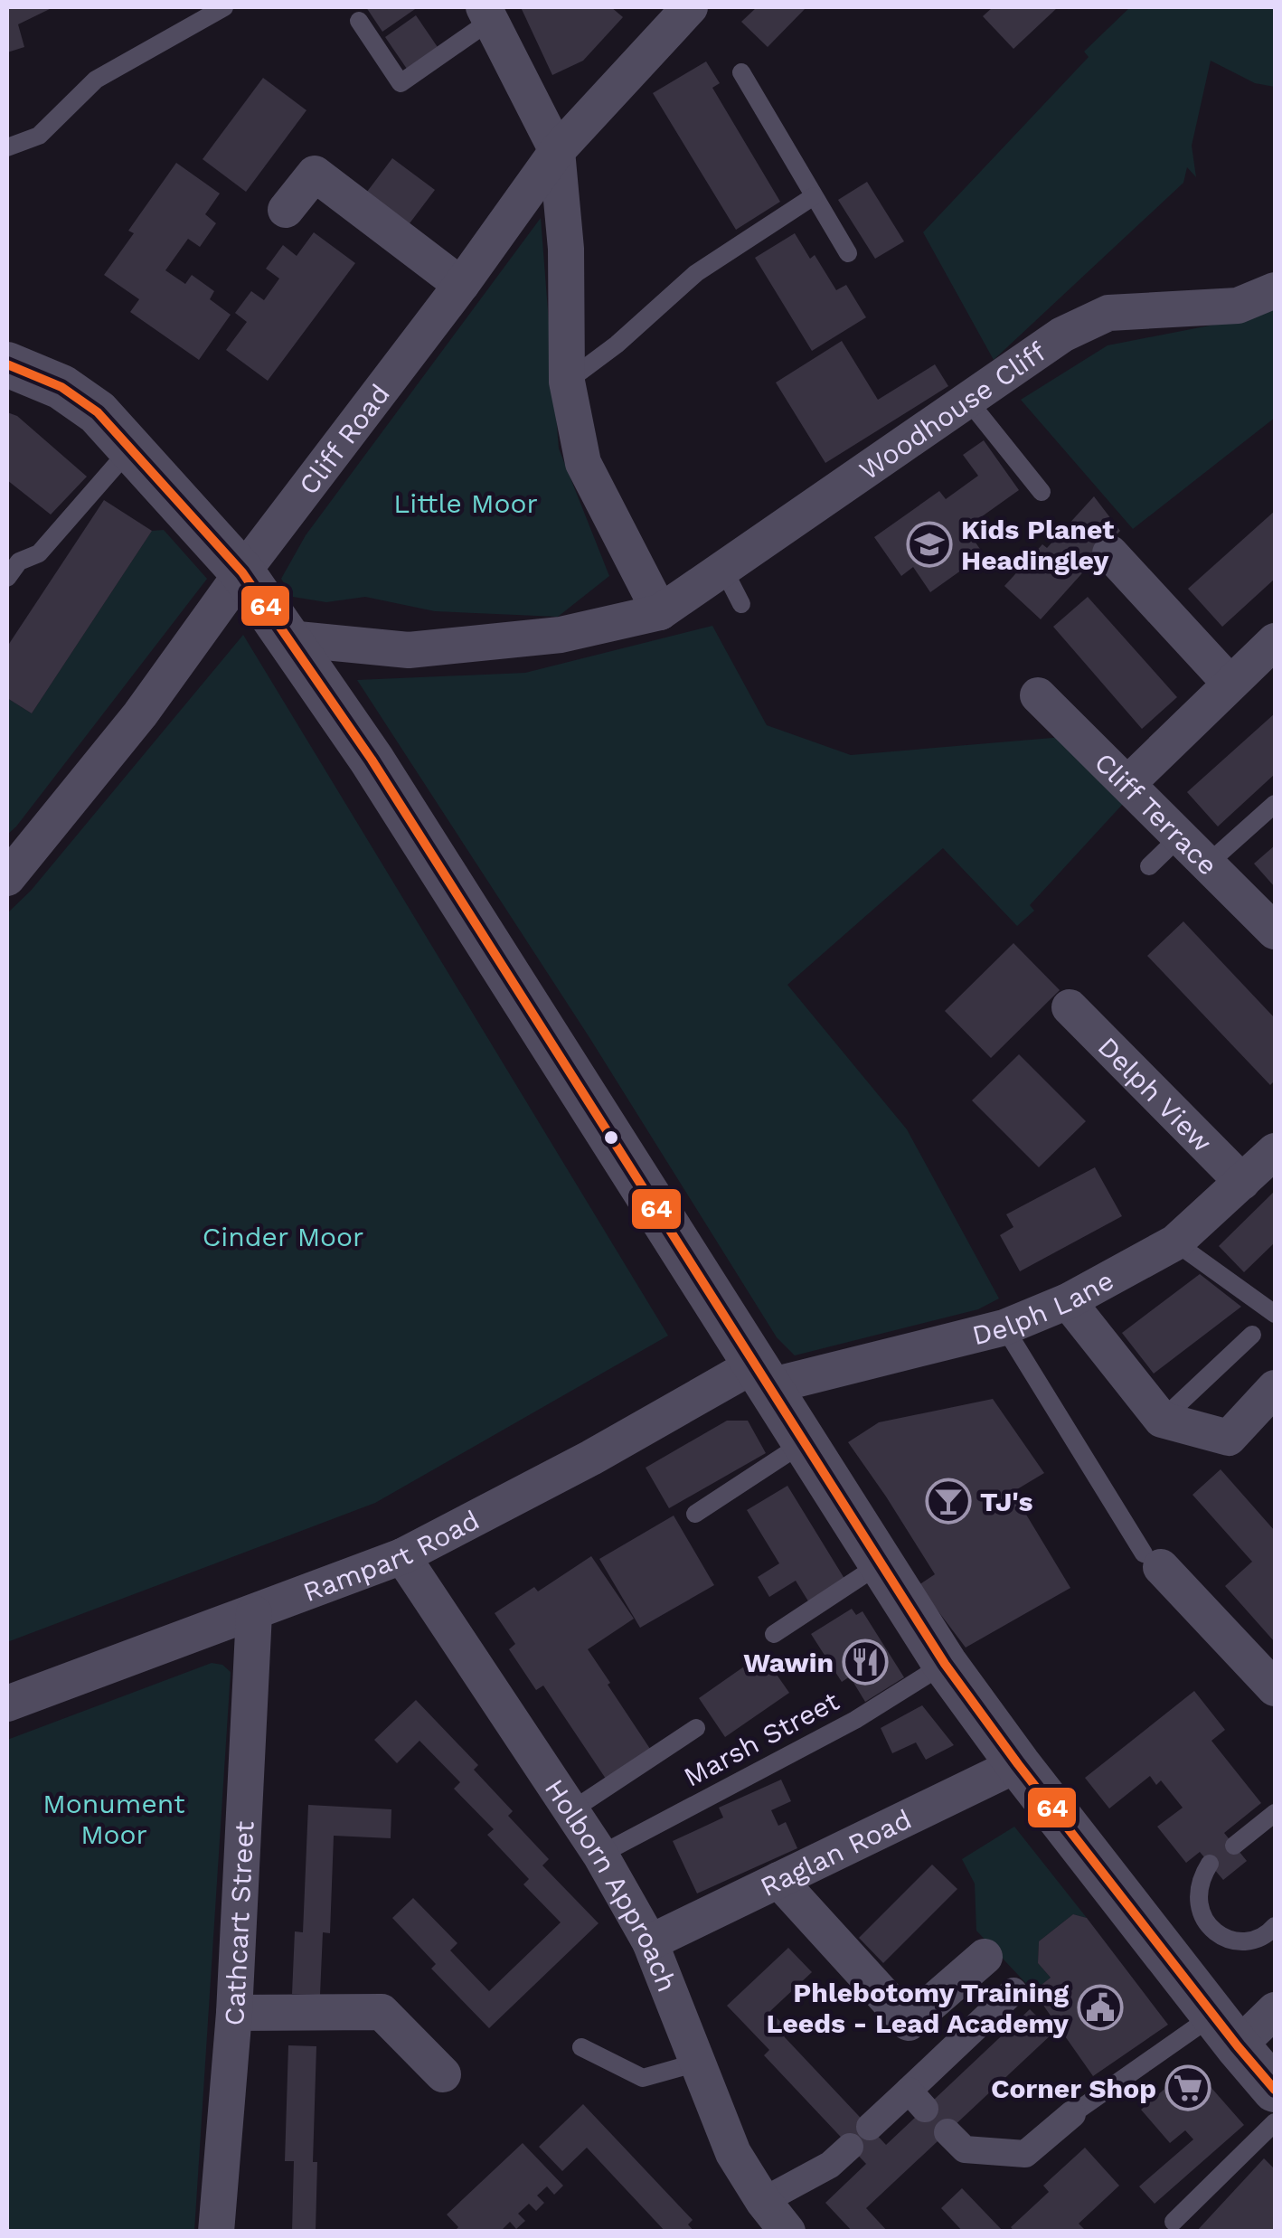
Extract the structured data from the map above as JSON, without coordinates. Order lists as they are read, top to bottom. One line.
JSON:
{"streets":{"street":["Woodhouse Cliff","Cliff Road","Cliff Terrace","Delph View","Delph Lane","Rampart Road","Raglan Road","Holborn Approach","Cathcart Street"],"lane":["Marsh Street"]},"crossings":[["Delph View","Delph Lane"],["Delph Lane","Rampart Road"],["Rampart Road","Holborn Approach"],["Rampart Road","Cathcart Street"],["Marsh Street","Holborn Approach"],["Raglan Road","Holborn Approach"]],"parks":["Little Moor","Cinder Moor","Monument Moor"],"places":{"school or university":["Kids Planet Headingley"],"bar":["TJ's"],"restaurant":["Wawin"],"public building":["Phlebotomy Training Leeds - Lead Academy"],"supermarket":["Corner Shop"]},"lines":["transit line 64"]}
